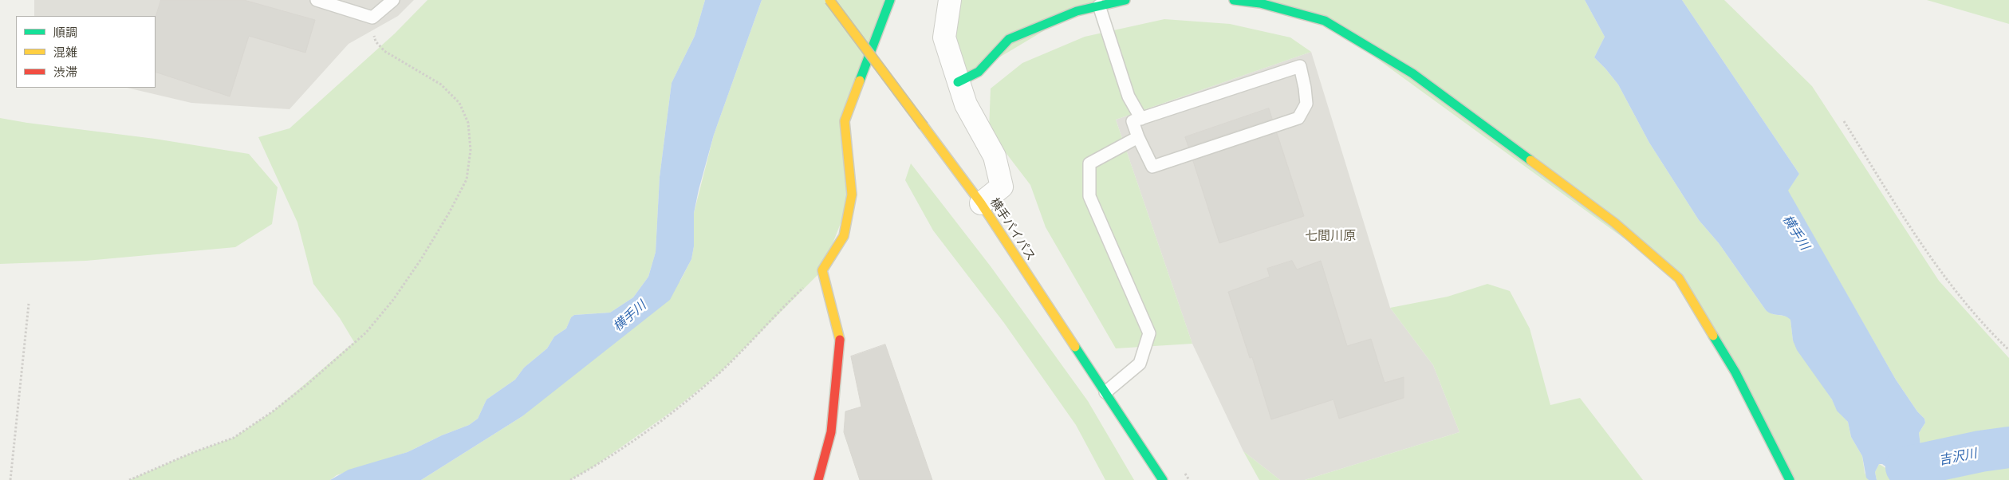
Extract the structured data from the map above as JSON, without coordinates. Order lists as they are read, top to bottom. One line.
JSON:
{"streets":{"main road":["横手バイパス"]},"districts":["七間川原"],"water":["横手川","吉沢川"],"legend":["順調","混雑","渋滞"]}
